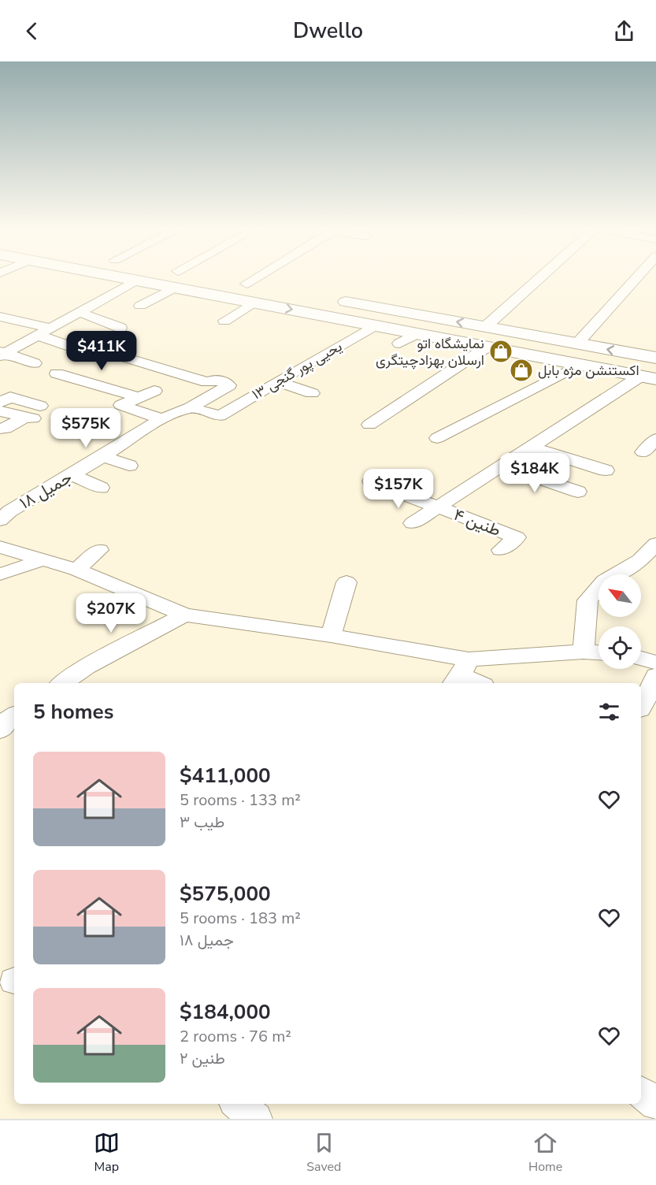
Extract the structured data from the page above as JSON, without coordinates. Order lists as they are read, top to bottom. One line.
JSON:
{"streets":{"street":["یحیی پور گنجی ۱۳","جمیل ۱۸","طنین ۴"]},"crossings":[["یحیی پور گنجی ۱۳","جمیل ۱۸"]],"places":{"shop":["نمایشگاه اتو ارسلان بهزادچیتگری","اکستنشن مژه بابل"]},"north":"top left","page":{"header":"Dwello","price":["$411K","$575K","$184K","$157K","$207K"],"heading":"5 homes","list":[{"name":"$411,000","note":"5 rooms · 133 m² · طیب ۳"},{"name":"$575,000","note":"5 rooms · 183 m² · جمیل ۱۸"},{"name":"$184,000","note":"2 rooms · 76 m² · طنین ۲"}],"tabs":["Map","Saved","Home"]}}
